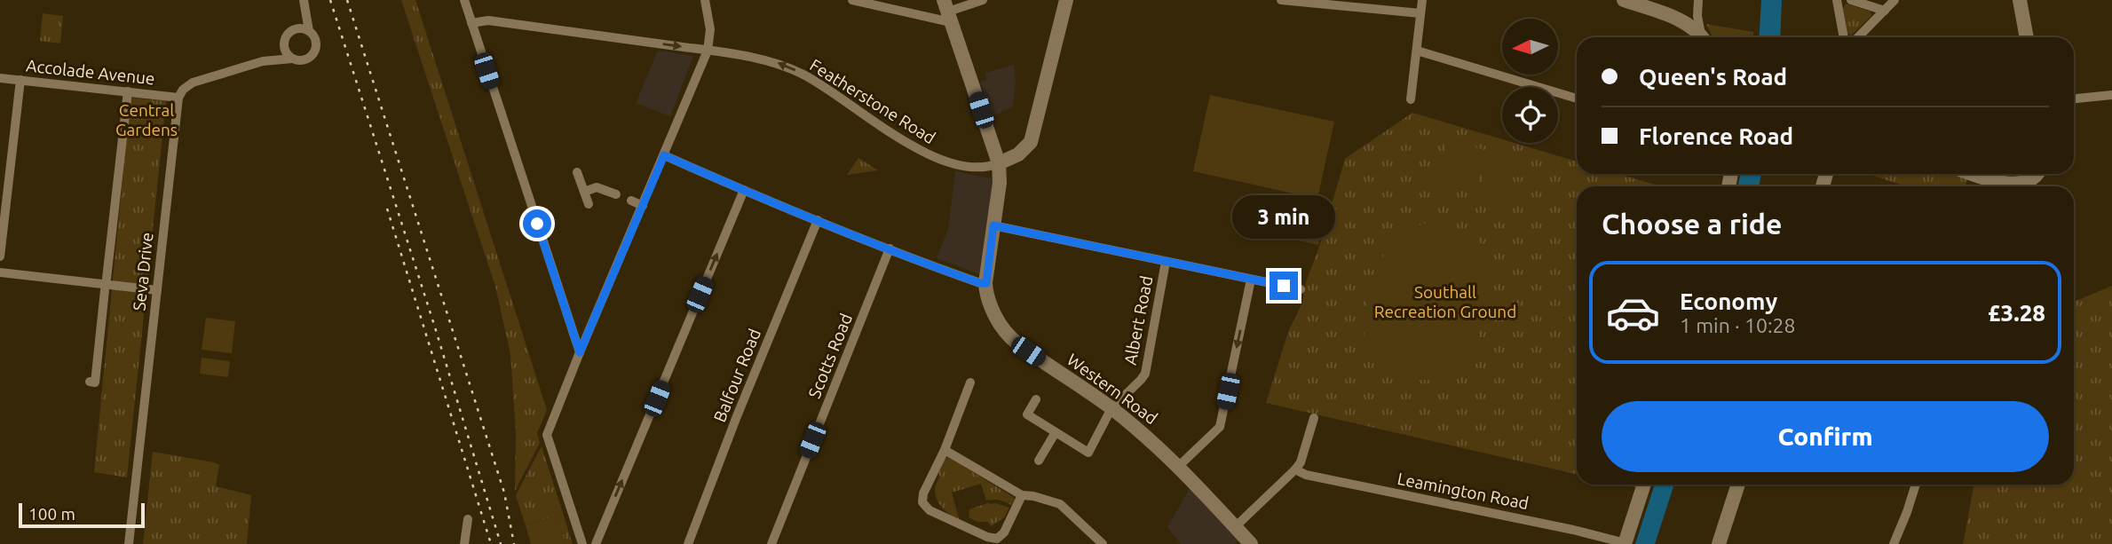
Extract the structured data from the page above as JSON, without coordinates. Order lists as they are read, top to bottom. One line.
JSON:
{"streets":{"street":["Accolade Avenue","Featherstone Road","Seva Drive","Albert Road","Scotts Road","Balfour Road","Western Road","Leamington Road"]},"crossings":[["Accolade Avenue","Seva Drive"],["Featherstone Road","Western Road"],["Albert Road","Western Road"]],"parks":["Central Gardens","Southall Recreation Ground"],"scale_bar":"100 m","north":"left","page":{"banner":["Queen's Road","Florence Road"],"heading":"Choose a ride","bubble":"3 min","list":[{"name":"Economy","note":"1 min · 10:28","value":"£3.28"}],"buttons":"Confirm","scale":"100 m"}}
